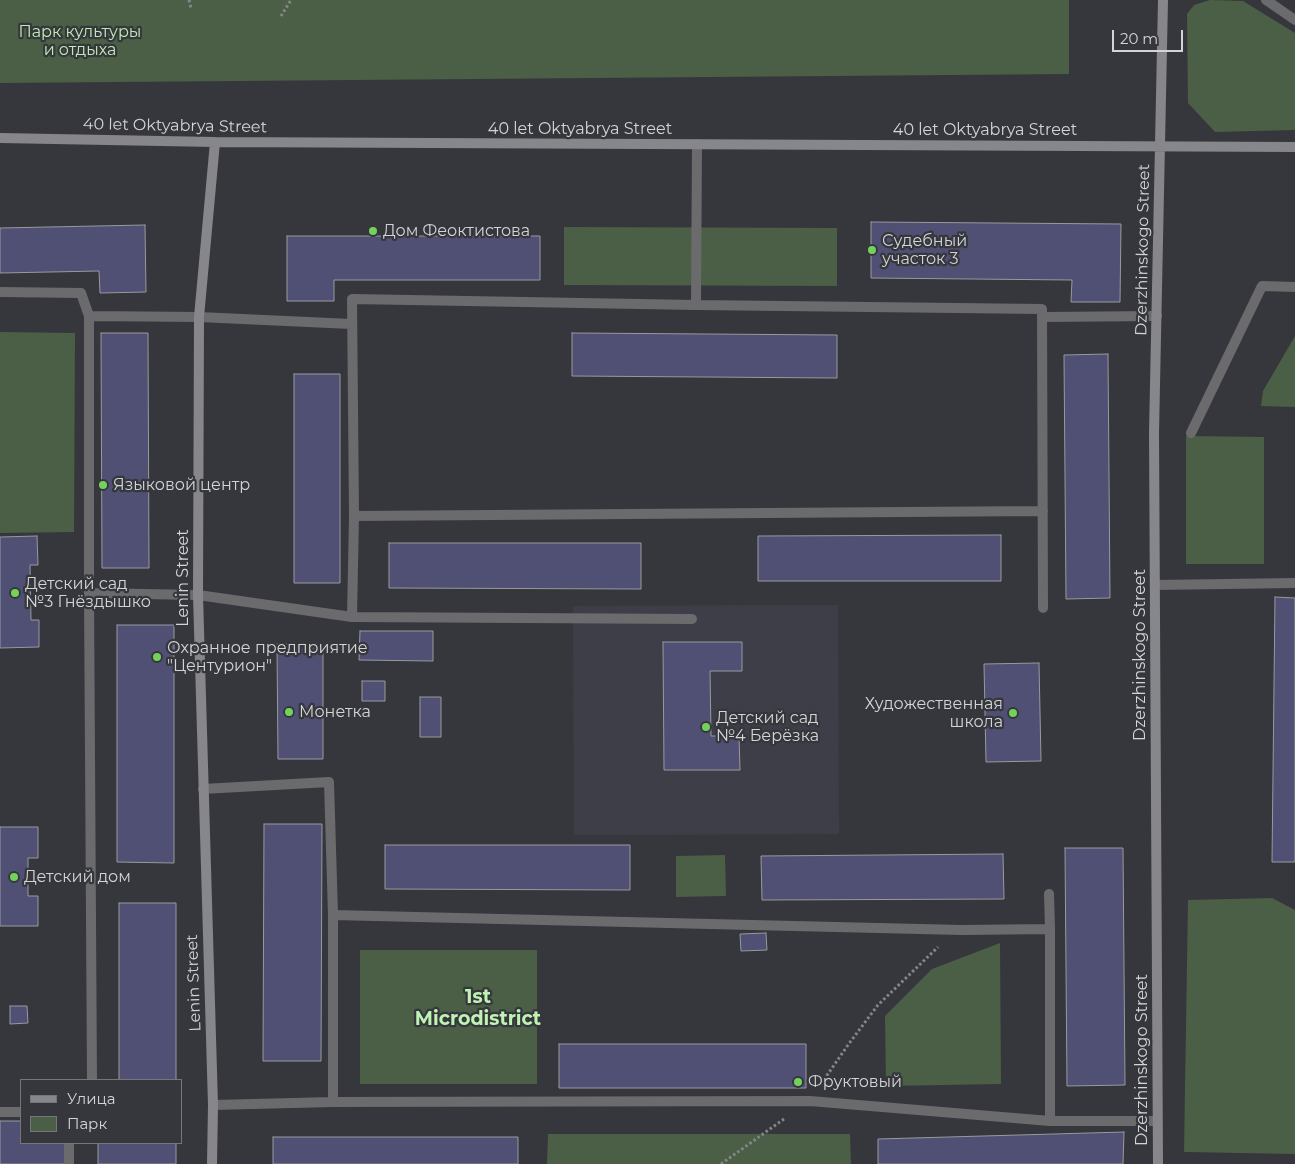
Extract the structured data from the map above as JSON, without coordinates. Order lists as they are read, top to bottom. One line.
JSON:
{"streets":{"street":["40 let Oktyabrya Street","Dzerzhinskogo Street","Lenin Street"]},"crossings":[["40 let Oktyabrya Street","Dzerzhinskogo Street"],["40 let Oktyabrya Street","Lenin Street"]],"districts":["1st Microdistrict"],"parks":["Парк культуры и отдыха"],"places":["Дом Феоктистова","Судебный участок 3","Языковой центр","Детский сад №3 Гнёздышко","Охранное предприятие \"Центурион\"","Монетка","Художественная школа","Детский сад №4 Берёзка","Детский дом","Фруктовый"],"legend":["Улица","Парк"],"scale_bar":"20 m"}
